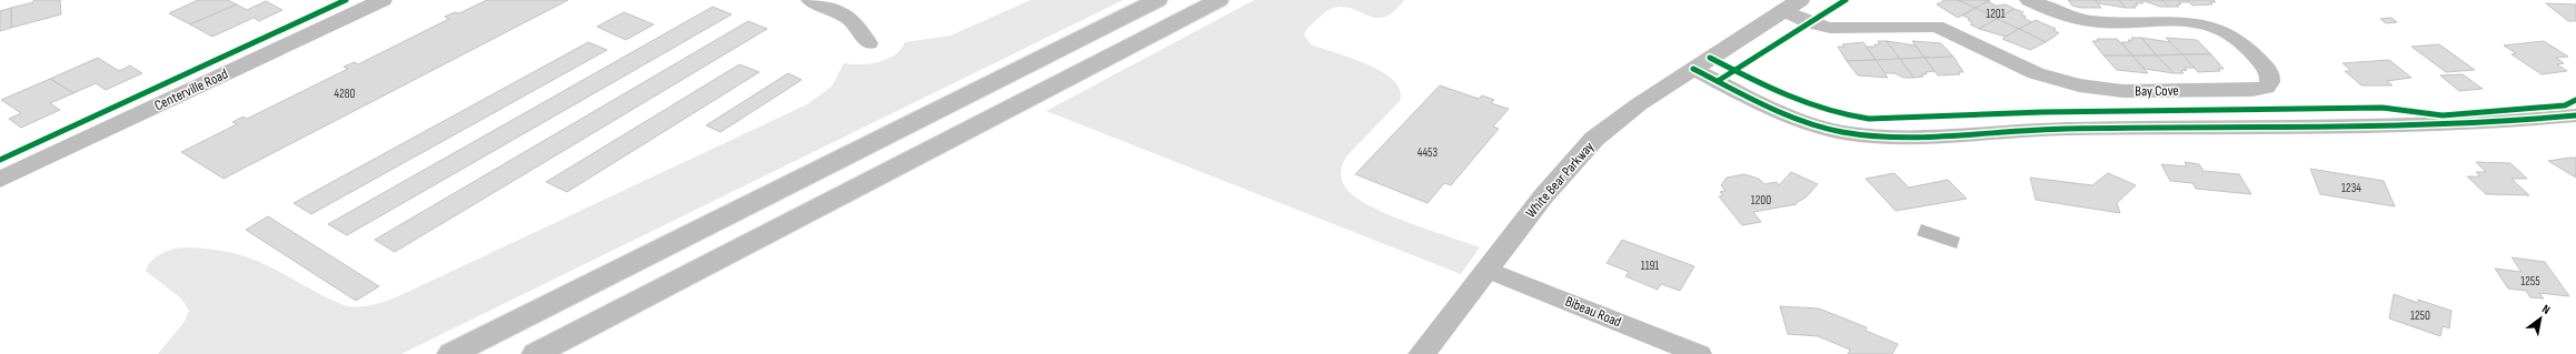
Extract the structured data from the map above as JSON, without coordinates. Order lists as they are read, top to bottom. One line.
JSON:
{"streets":{"main road":["Centerville Road","White Bear Parkway"],"street":["Bay Cove","Bibeau Road"]},"crossings":[["Bay Cove","White Bear Parkway"],["White Bear Parkway","Bibeau Road"]],"house_numbers":["1201","4280","4453","1234","1200","1191","1255","1250"],"north":"top right"}
